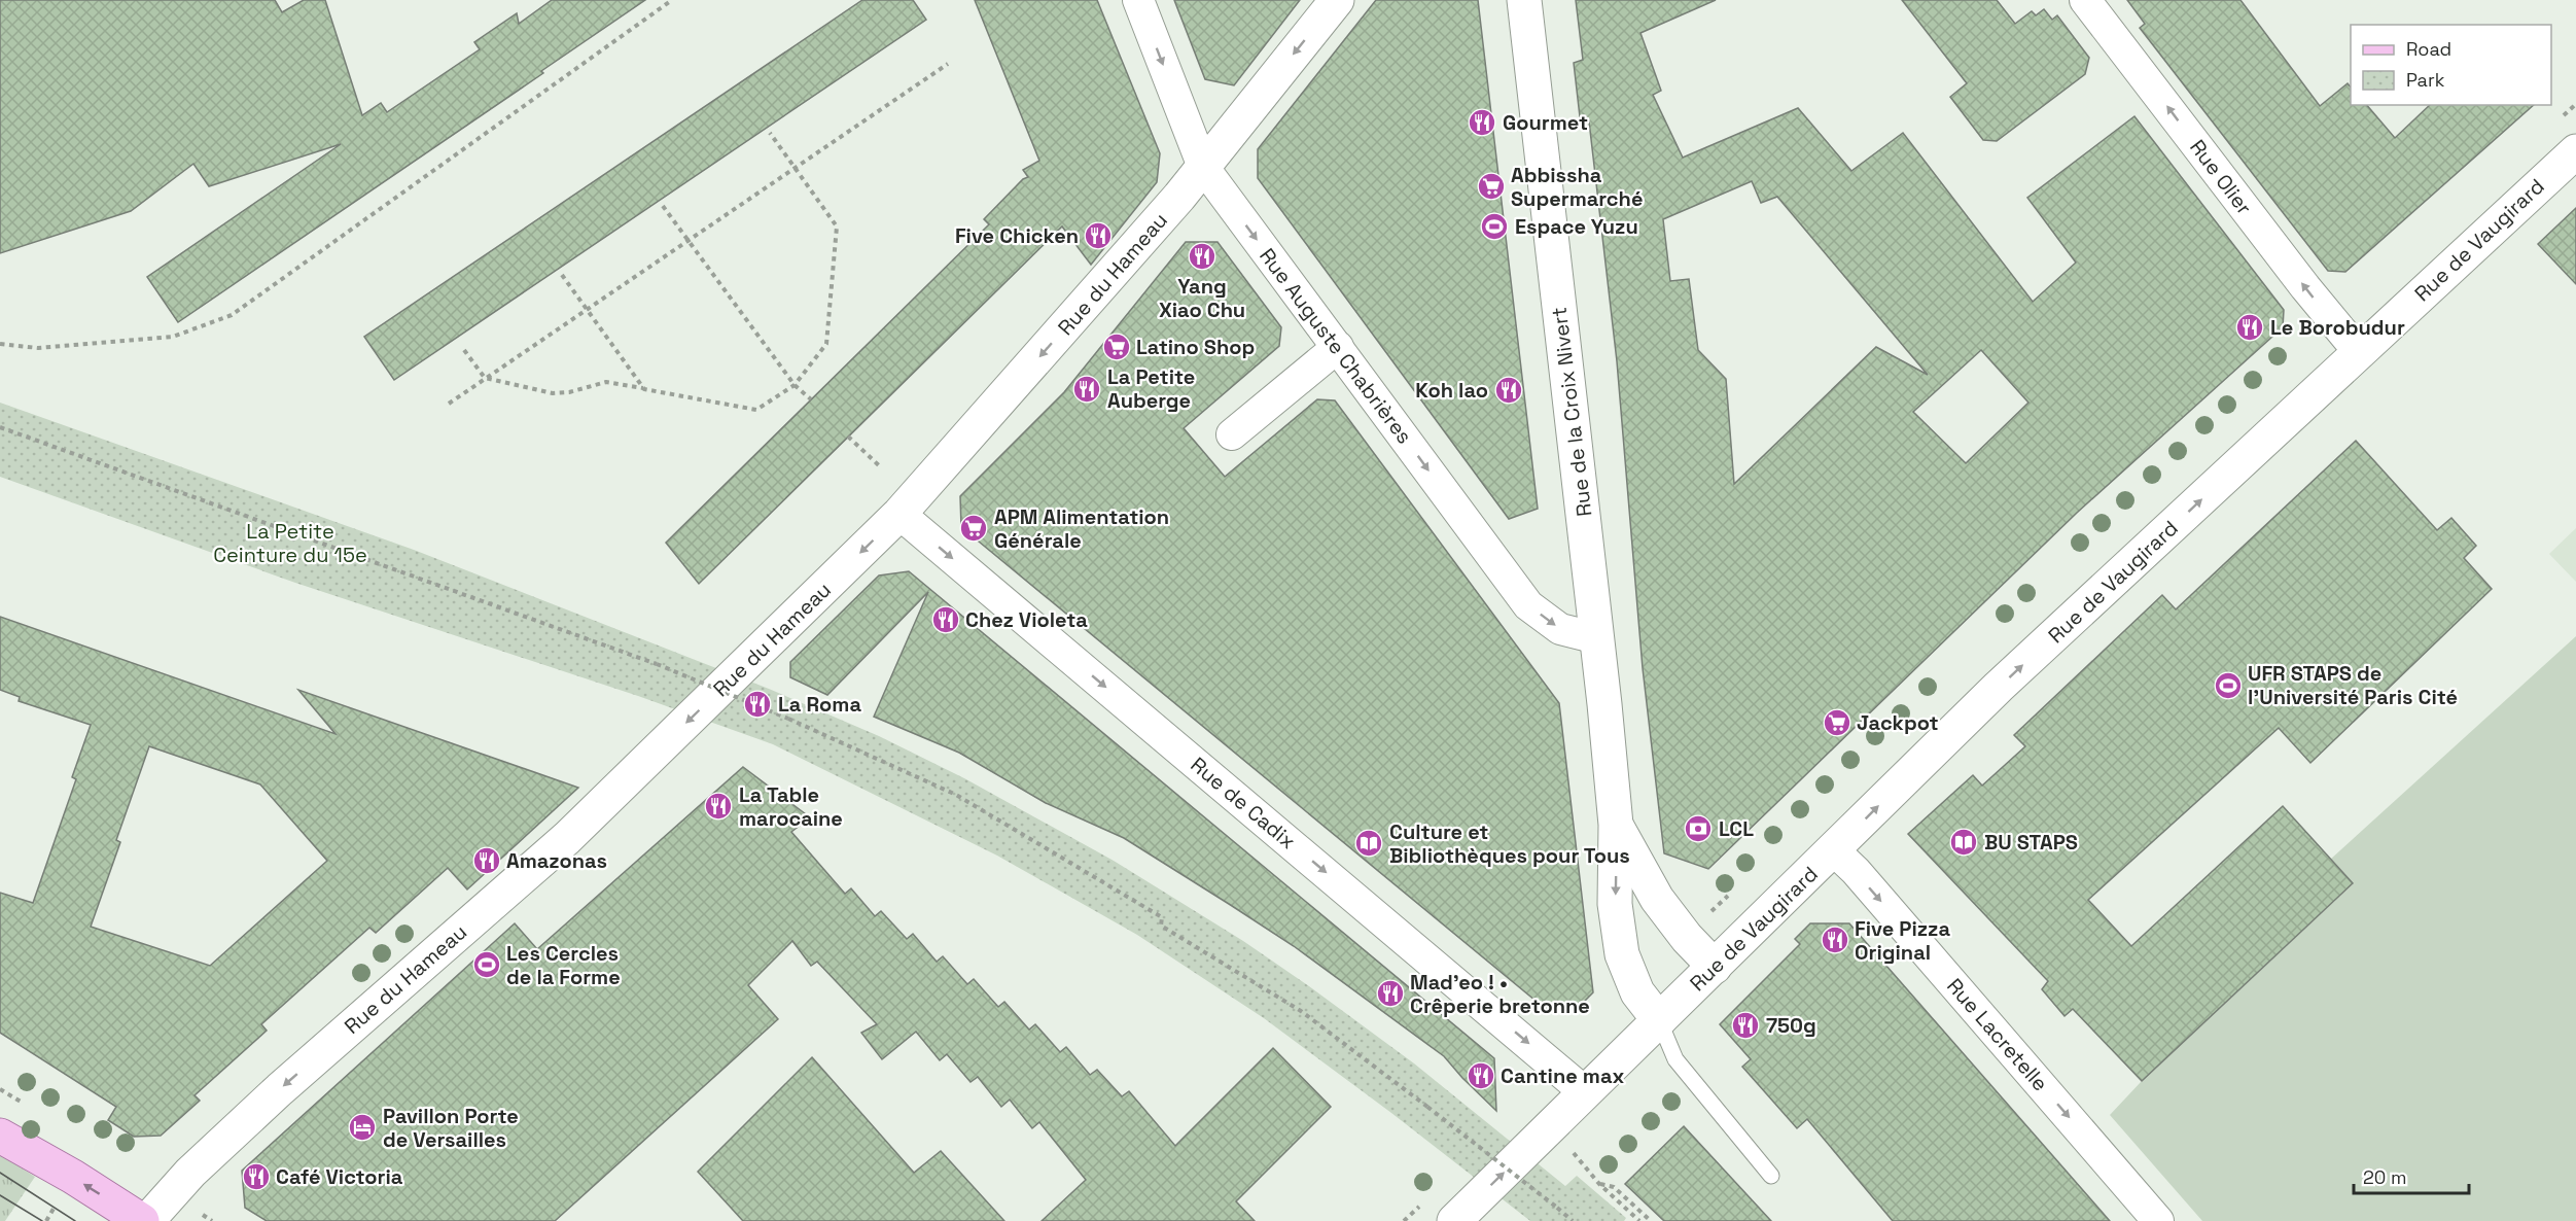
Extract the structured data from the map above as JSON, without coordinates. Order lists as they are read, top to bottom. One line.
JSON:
{"streets":{"street":["Rue Olier","Rue de Vaugirard","Rue du Hameau","Rue Auguste Chabrières","Rue de la Croix Nivert","Rue de Cadix","Rue Lacretelle"]},"crossings":[["Rue Olier","Rue de Vaugirard"],["Rue de Vaugirard","Rue de la Croix Nivert"],["Rue de Vaugirard","Rue de Cadix"],["Rue de Vaugirard","Rue Lacretelle"],["Rue du Hameau","Rue Auguste Chabrières"],["Rue du Hameau","Rue de Cadix"],["Rue Auguste Chabrières","Rue de la Croix Nivert"]],"one_way":["Rue Olier","Rue de Vaugirard","Rue du Hameau","Rue Auguste Chabrières","Rue de Cadix","Rue Lacretelle"],"parks":["La Petite Ceinture du 15e"],"places":{"restaurant":["Gourmet","Five Chicken","Yang Xiao Chu","Le Borobudur","La Petite Auberge","Koh lao","Chez Violeta","La Roma","La Table marocaine","Amazonas","Five Pizza Original","Mad'eo ! • Crêperie bretonne","750g","Cantine max","Café Victoria"],"supermarket":["Abbissha Supermarché","Latino Shop","APM Alimentation Générale","Jackpot"],"sports":["Espace Yuzu","UFR STAPS de l'Université Paris Cité","Les Cercles de la Forme"],"bank":["LCL"],"library":["BU STAPS","Culture et Bibliothèques pour Tous"],"hotel":["Pavillon Porte de Versailles"]},"legend":["Road","Park"],"scale_bar":"20 m"}
